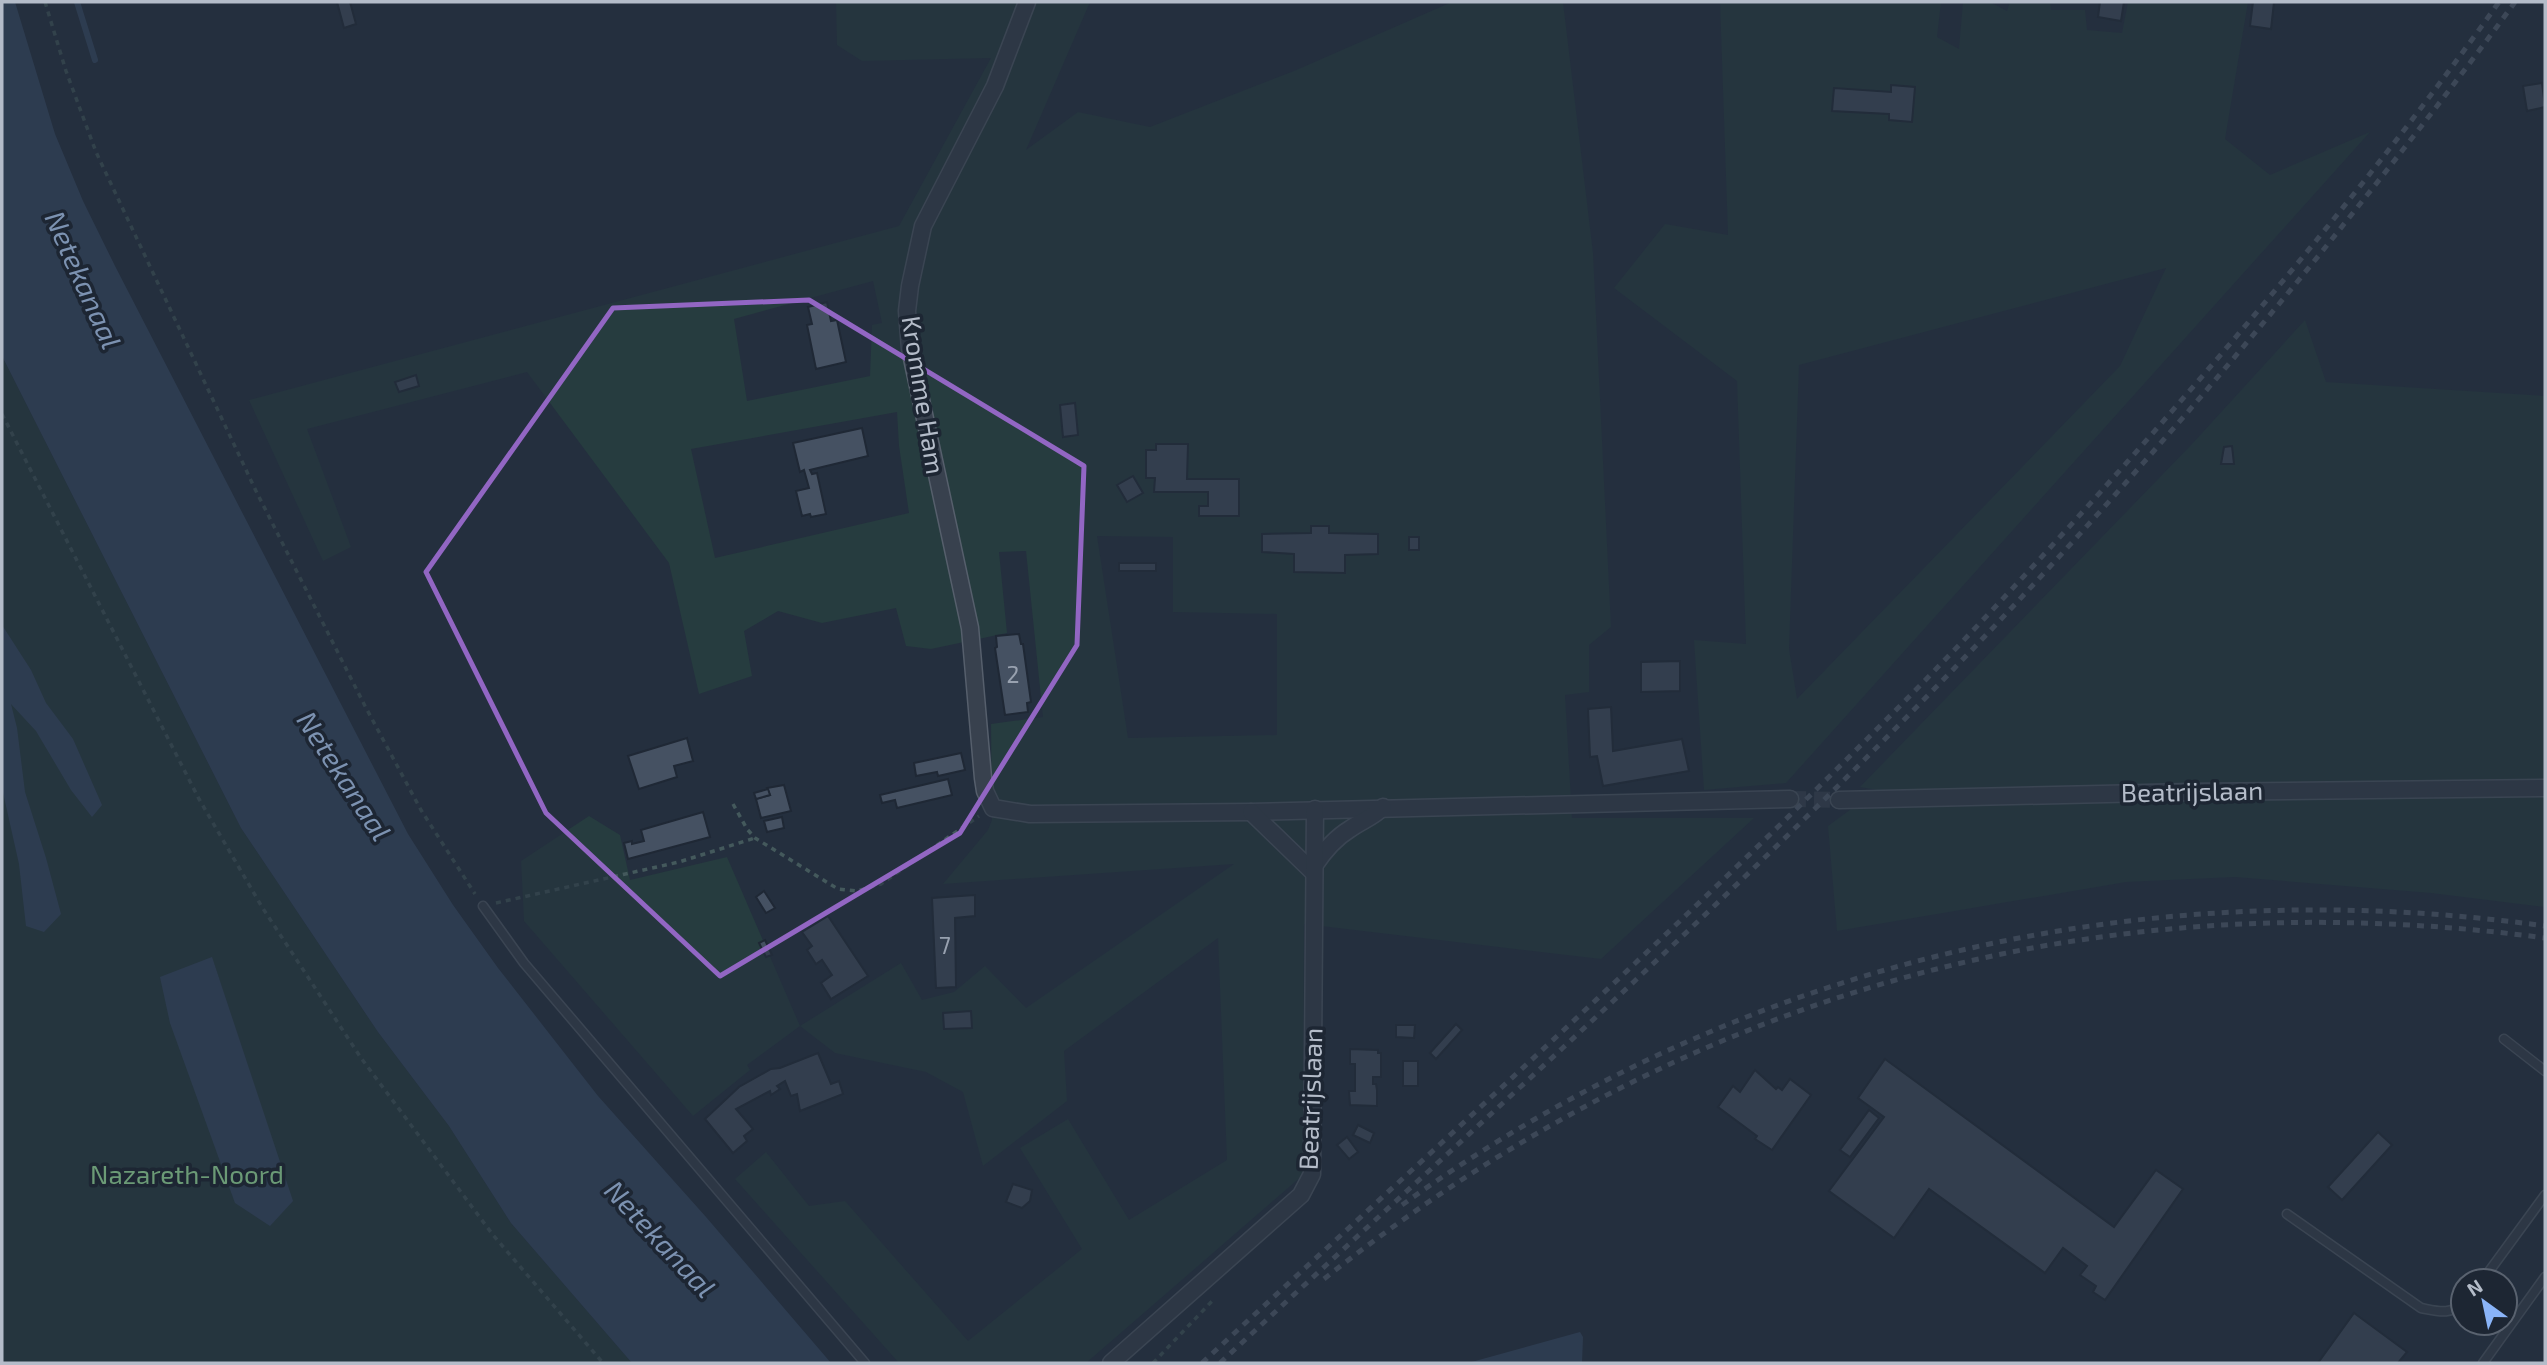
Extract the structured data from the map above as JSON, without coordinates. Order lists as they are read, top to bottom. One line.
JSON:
{"streets":{"street":["Kromme Ham","Beatrijslaan"]},"water":["Netekanaal"],"parks":["Nazareth-Noord"],"house_numbers":["2","7"],"north":"top left"}
